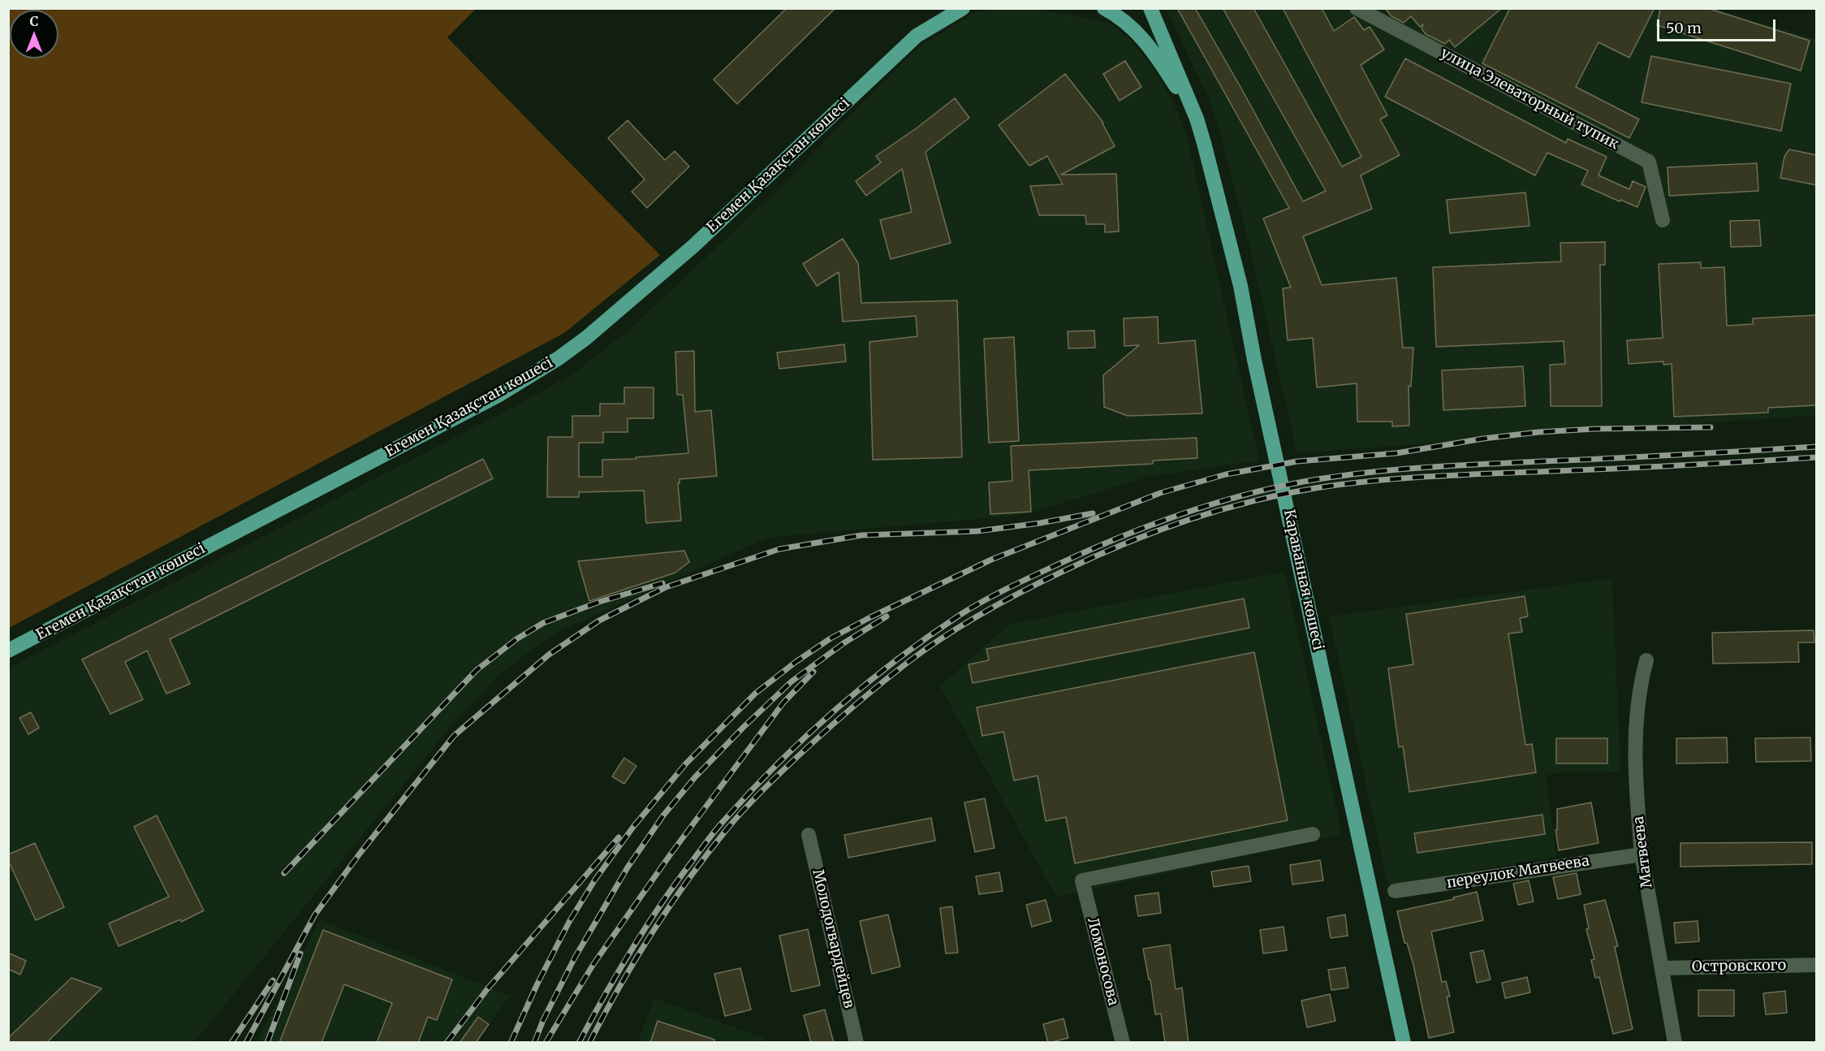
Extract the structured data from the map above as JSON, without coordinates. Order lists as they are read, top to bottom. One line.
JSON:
{"streets":{"main road":["Егемен Қазақстан көшесі","Караванная көшесі"],"street":["улица Элеваторный тупик","Матвеева","переулок Матвеева","Молодогвардейцев","Ломоносова","Островского"]},"crossings":[["Матвеева","переулок Матвеева"],["Матвеева","Островского"]],"scale_bar":"50 m","north":"top"}
